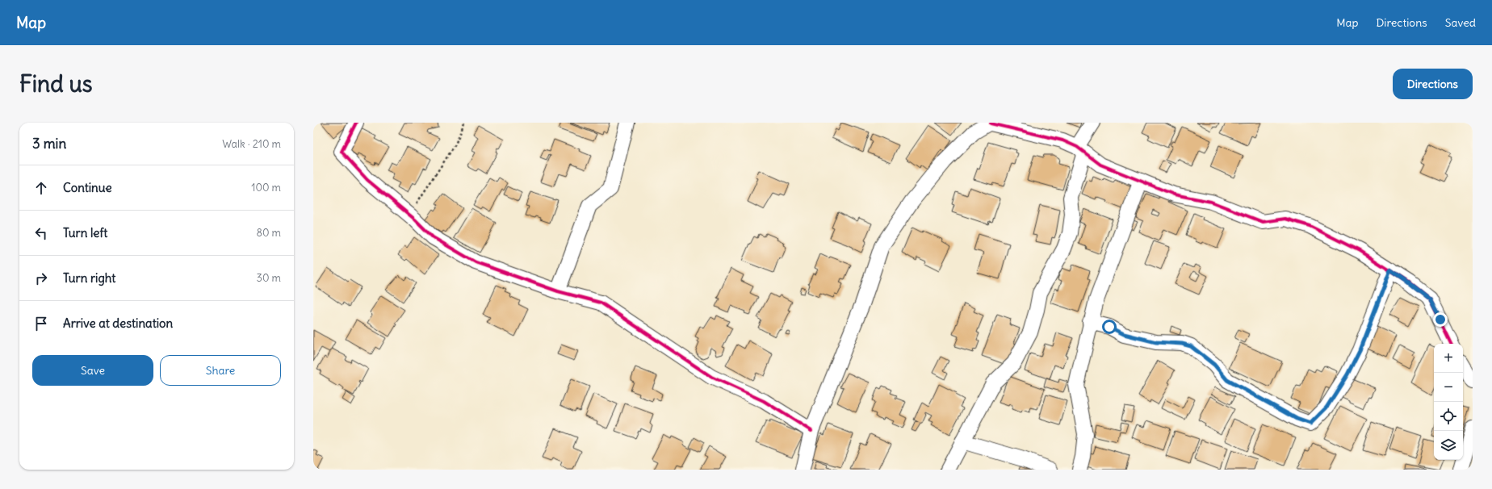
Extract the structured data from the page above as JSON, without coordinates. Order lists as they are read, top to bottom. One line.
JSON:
{"page":{"header":"Map","nav":["Map","Directions","Saved"],"buttons":["Directions",["Save","Share"]],"title":"Find us","heading":["3 min","Walk · 210 m"],"list":[["Continue","100 m"],["Turn left","80 m"],["Turn right","30 m"],"Arrive at destination"],"map_buttons":["+","−"]}}
